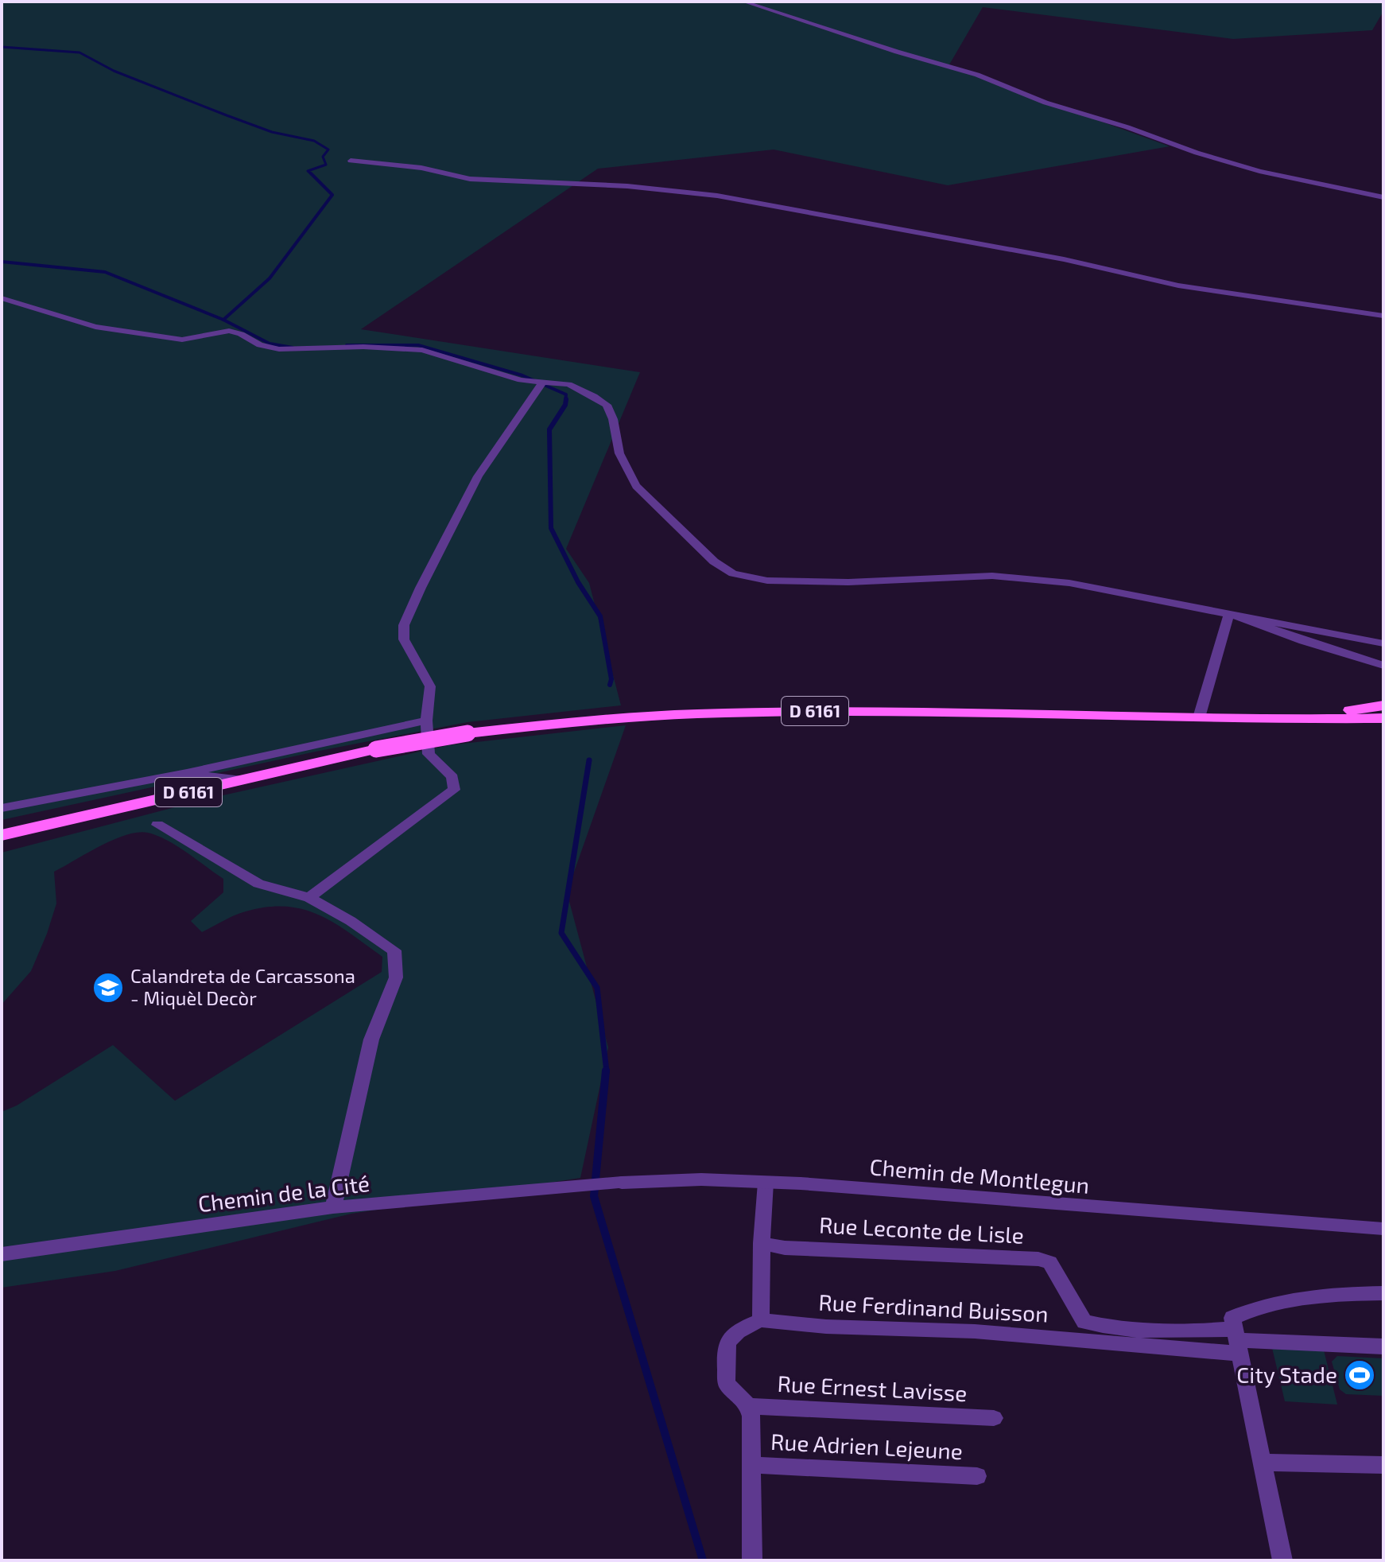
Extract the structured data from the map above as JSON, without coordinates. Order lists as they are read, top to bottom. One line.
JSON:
{"streets":{"main road":["D 6161"],"street":["Chemin de Montlegun","Chemin de la Cité","Rue Leconte de Lisle","Rue Ferdinand Buisson","Rue Ernest Lavisse","Rue Adrien Lejeune"]},"crossings":[["Chemin de Montlegun","Chemin de la Cité"],["Rue Leconte de Lisle","Rue Ferdinand Buisson"]],"places":{"school or university":["Calandreta de Carcassona - Miquèl Decòr"],"sports":["City Stade"]}}
